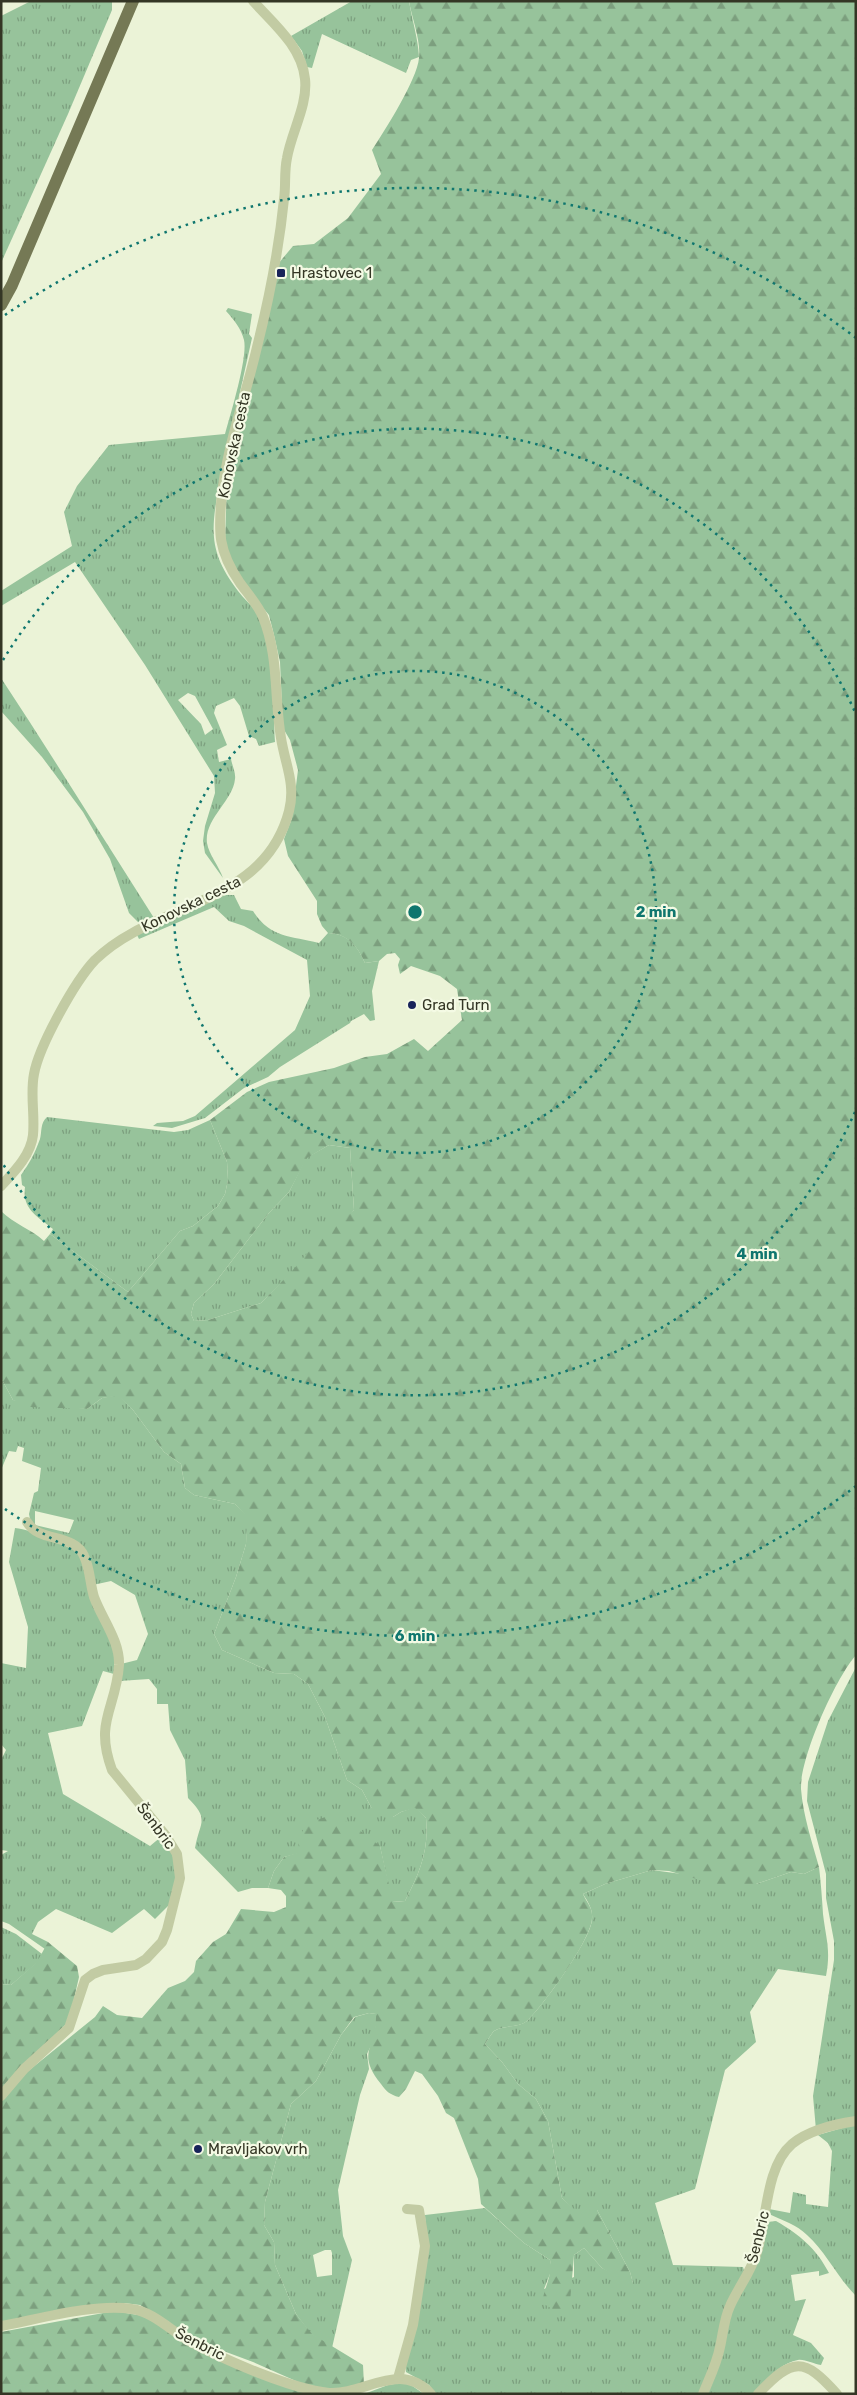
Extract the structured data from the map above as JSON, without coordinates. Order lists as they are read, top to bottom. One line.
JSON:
{"streets":{"street":["Konovska cesta","Šenbric"]},"places":{"transit":["Hrastovec 1"],"other":["Grad Turn","Mravljakov vrh"]},"rings":["2 min","4 min","6 min"]}
